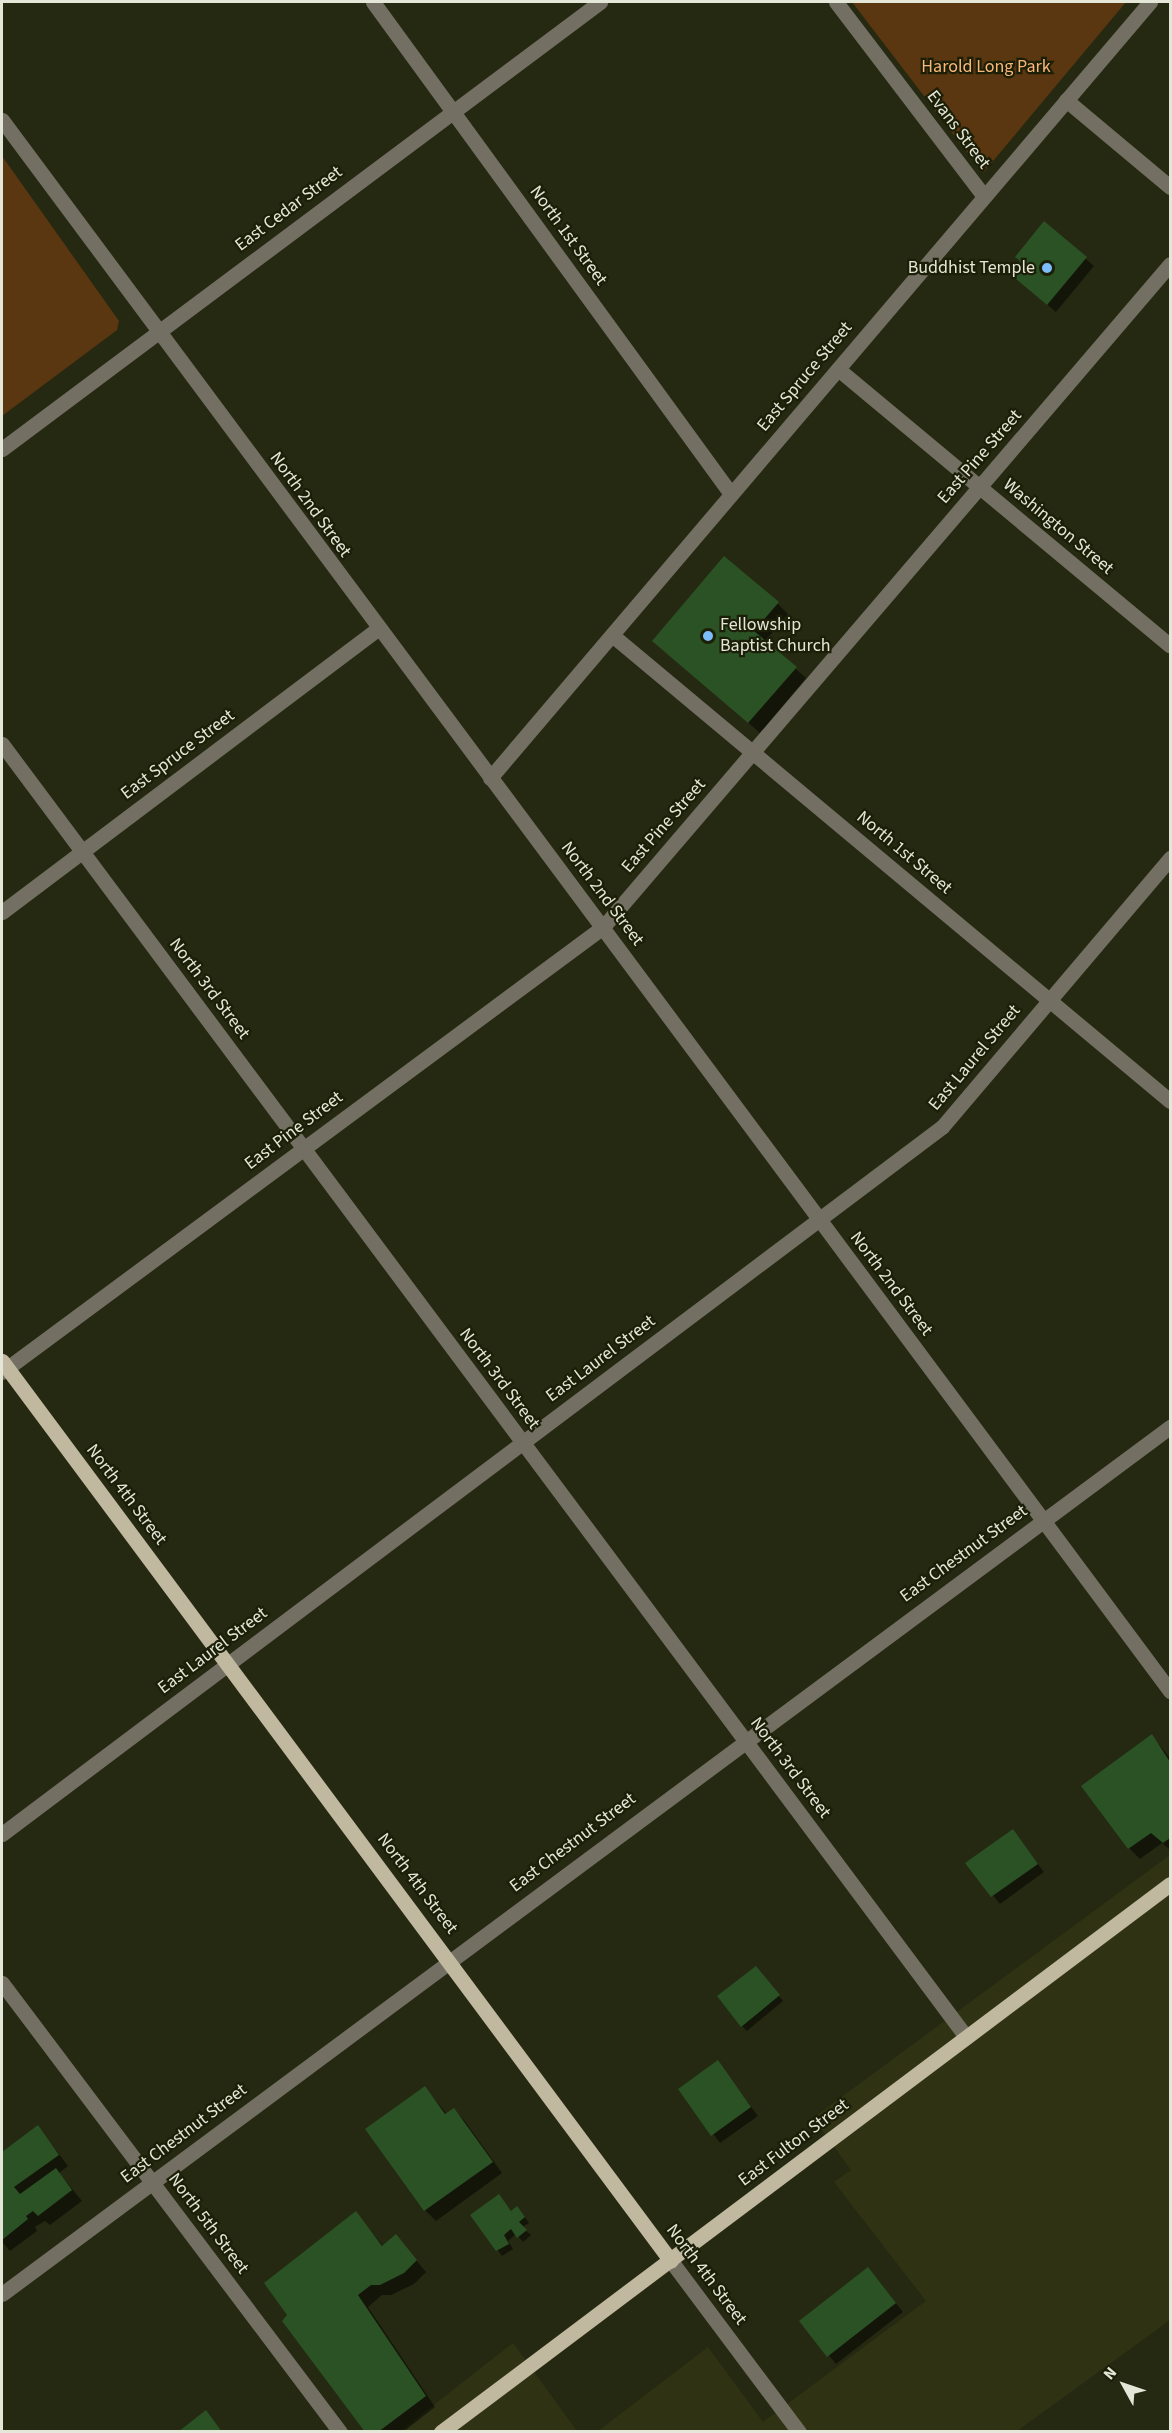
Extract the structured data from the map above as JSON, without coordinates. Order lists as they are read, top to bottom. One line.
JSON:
{"streets":{"main road":["North 4th Street","East Fulton Street"],"street":["Evans Street","East Cedar Street","North 1st Street","East Spruce Street","East Pine Street","North 2nd Street","Washington Street","North 3rd Street","East Laurel Street","East Chestnut Street","North 5th Street"]},"crossings":[["Evans Street","East Spruce Street"],["East Cedar Street","North 1st Street"],["East Cedar Street","North 2nd Street"],["North 1st Street","East Spruce Street"],["North 1st Street","East Pine Street"],["North 1st Street","East Laurel Street"],["East Spruce Street","North 2nd Street"],["East Spruce Street","Washington Street"],["East Spruce Street","North 3rd Street"],["East Pine Street","North 2nd Street"],["East Pine Street","Washington Street"],["East Pine Street","North 3rd Street"],["East Pine Street","North 4th Street"],["North 2nd Street","East Laurel Street"],["North 2nd Street","East Chestnut Street"],["North 3rd Street","East Laurel Street"],["North 3rd Street","East Chestnut Street"],["North 3rd Street","East Fulton Street"],["East Laurel Street","North 4th Street"],["North 4th Street","East Chestnut Street"],["North 4th Street","East Fulton Street"],["East Chestnut Street","North 5th Street"]],"parks":["Harold Long Park"],"places":["Buddhist Temple","Fellowship Baptist Church"],"north":"top left"}
